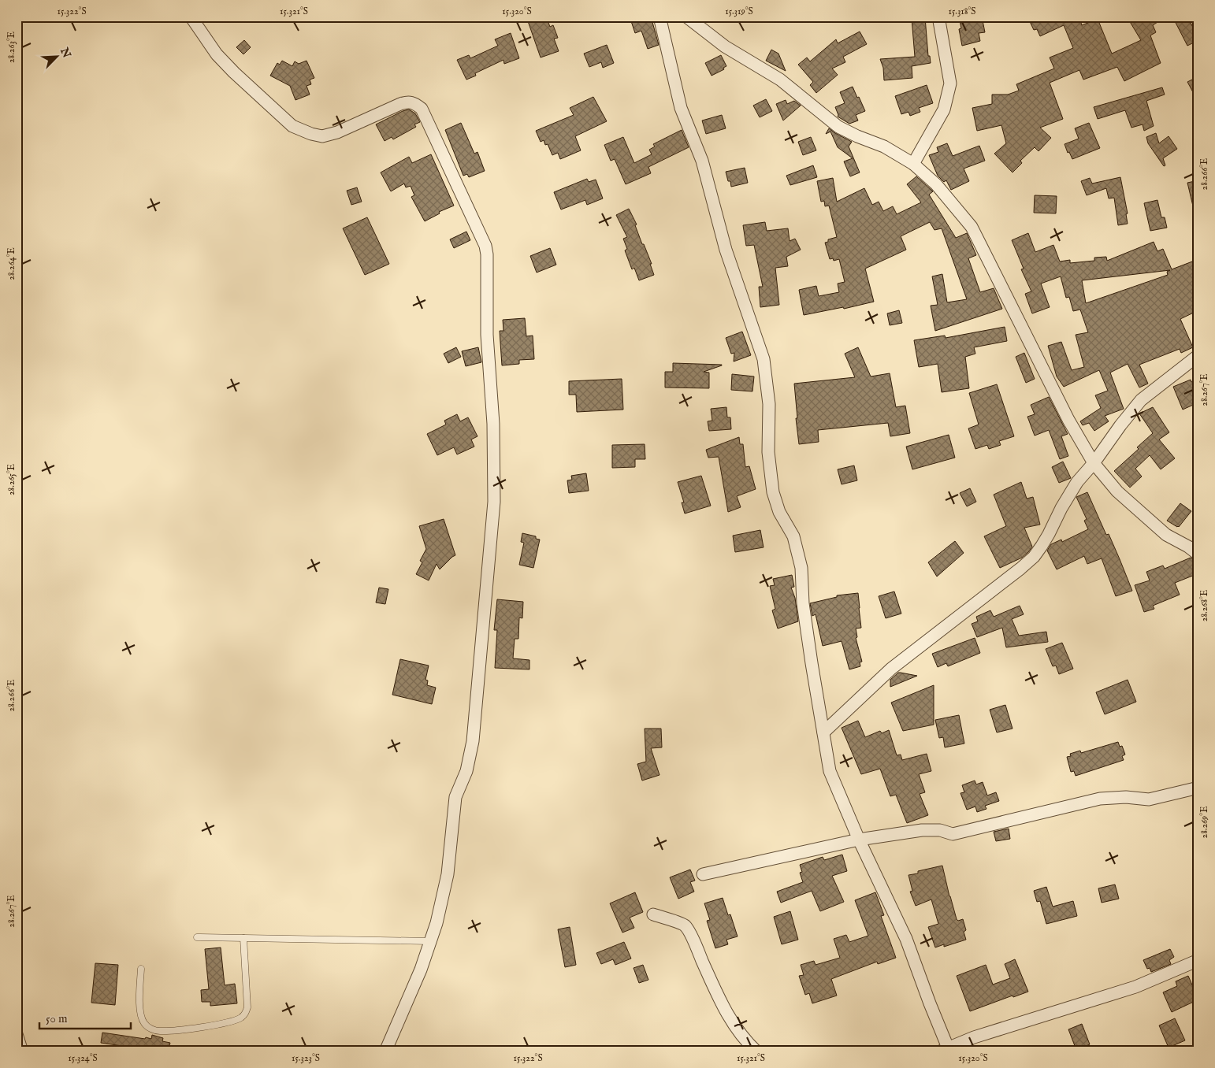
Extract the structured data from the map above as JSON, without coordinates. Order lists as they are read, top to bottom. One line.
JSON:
{"scale_bar":"50 m","north":"top right","coordinates":["15.322°S","15.321°S","15.320°S","15.319°S","15.318°S","28.263°E","28.266°E","28.264°E","28.267°E","28.265°E","28.268°E","28.269°E","15.324°S","15.323°S"]}
